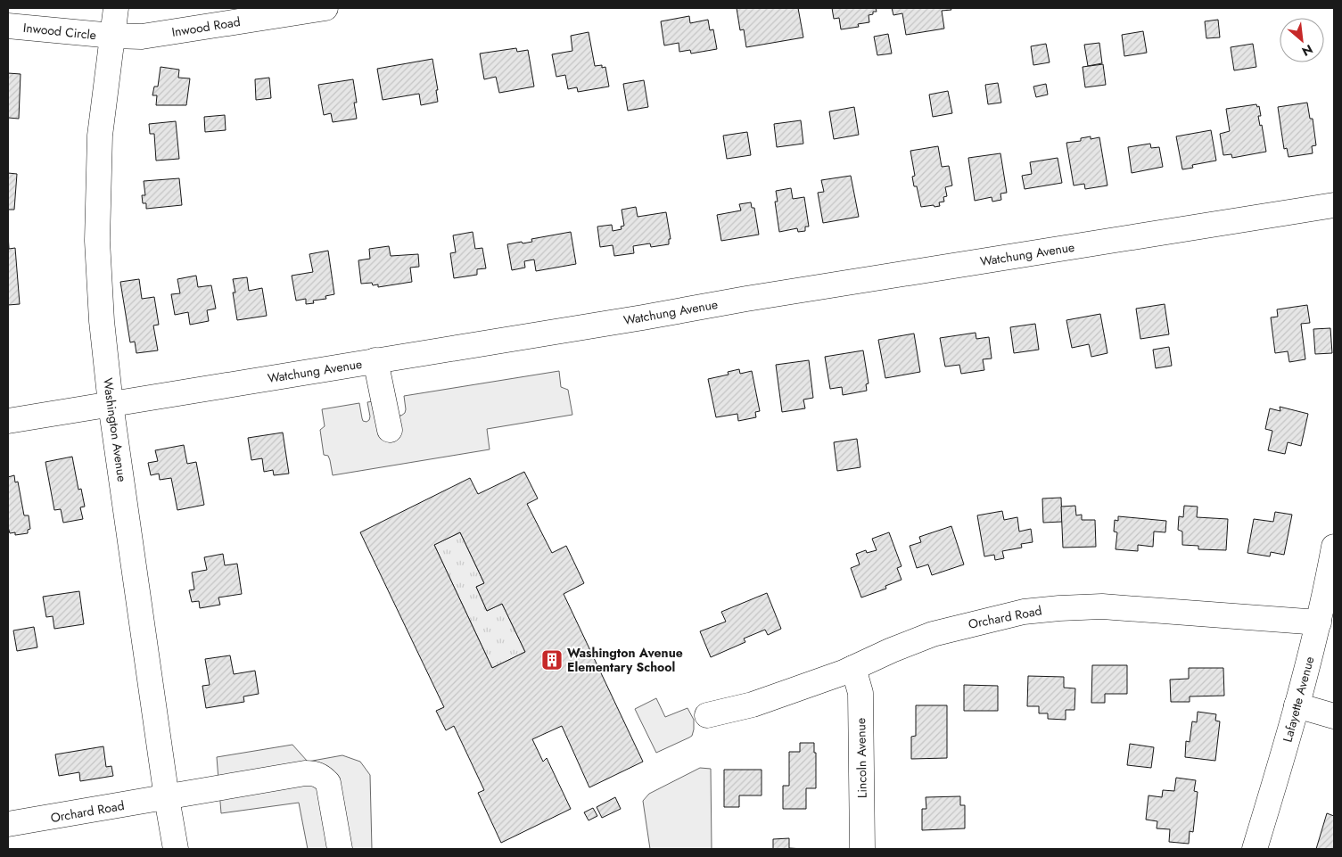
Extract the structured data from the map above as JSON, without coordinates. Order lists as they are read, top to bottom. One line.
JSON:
{"streets":{"street":["Inwood Road","Inwood Circle","Watchung Avenue","Washington Avenue","Orchard Road","Lafayette Avenue","Lincoln Avenue"]},"crossings":[["Inwood Road","Inwood Circle"],["Inwood Road","Washington Avenue"],["Inwood Circle","Washington Avenue"],["Watchung Avenue","Washington Avenue"],["Washington Avenue","Orchard Road"],["Orchard Road","Lafayette Avenue"],["Orchard Road","Lincoln Avenue"]],"places":{"building":["Washington Avenue Elementary School"]},"north":"bottom right"}
